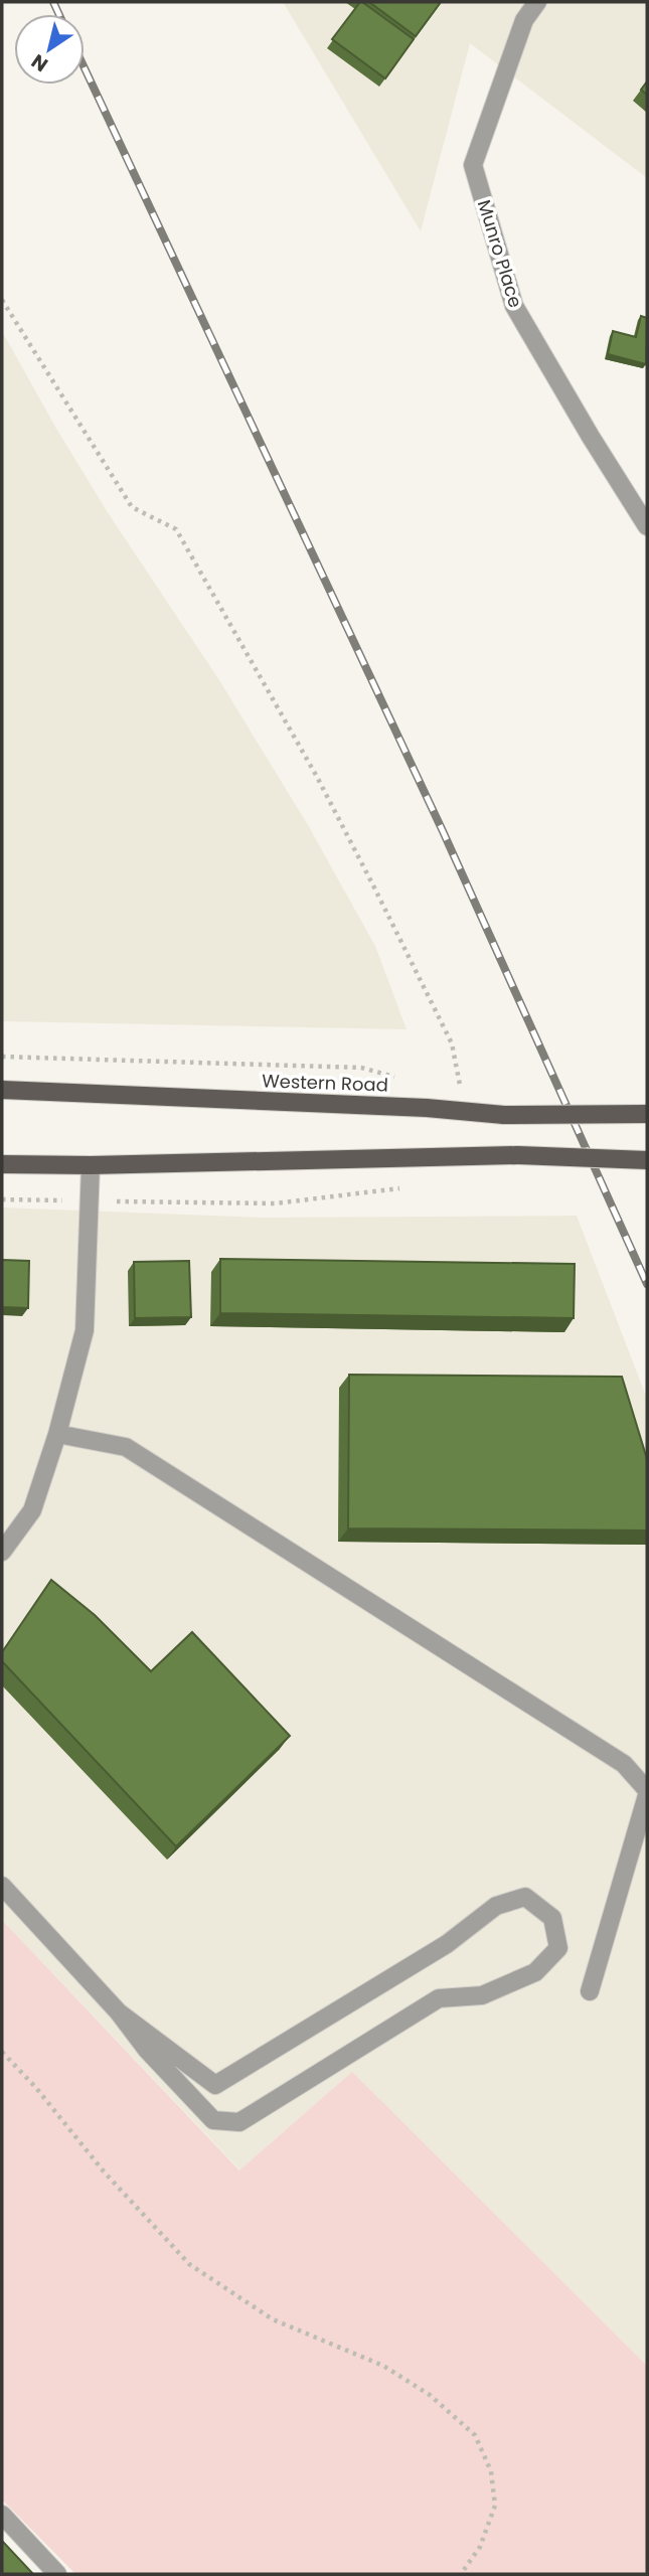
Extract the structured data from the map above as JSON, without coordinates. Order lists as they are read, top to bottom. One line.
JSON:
{"streets":{"main road":["Western Road"],"street":["Munro Place"]},"north":"bottom left"}
